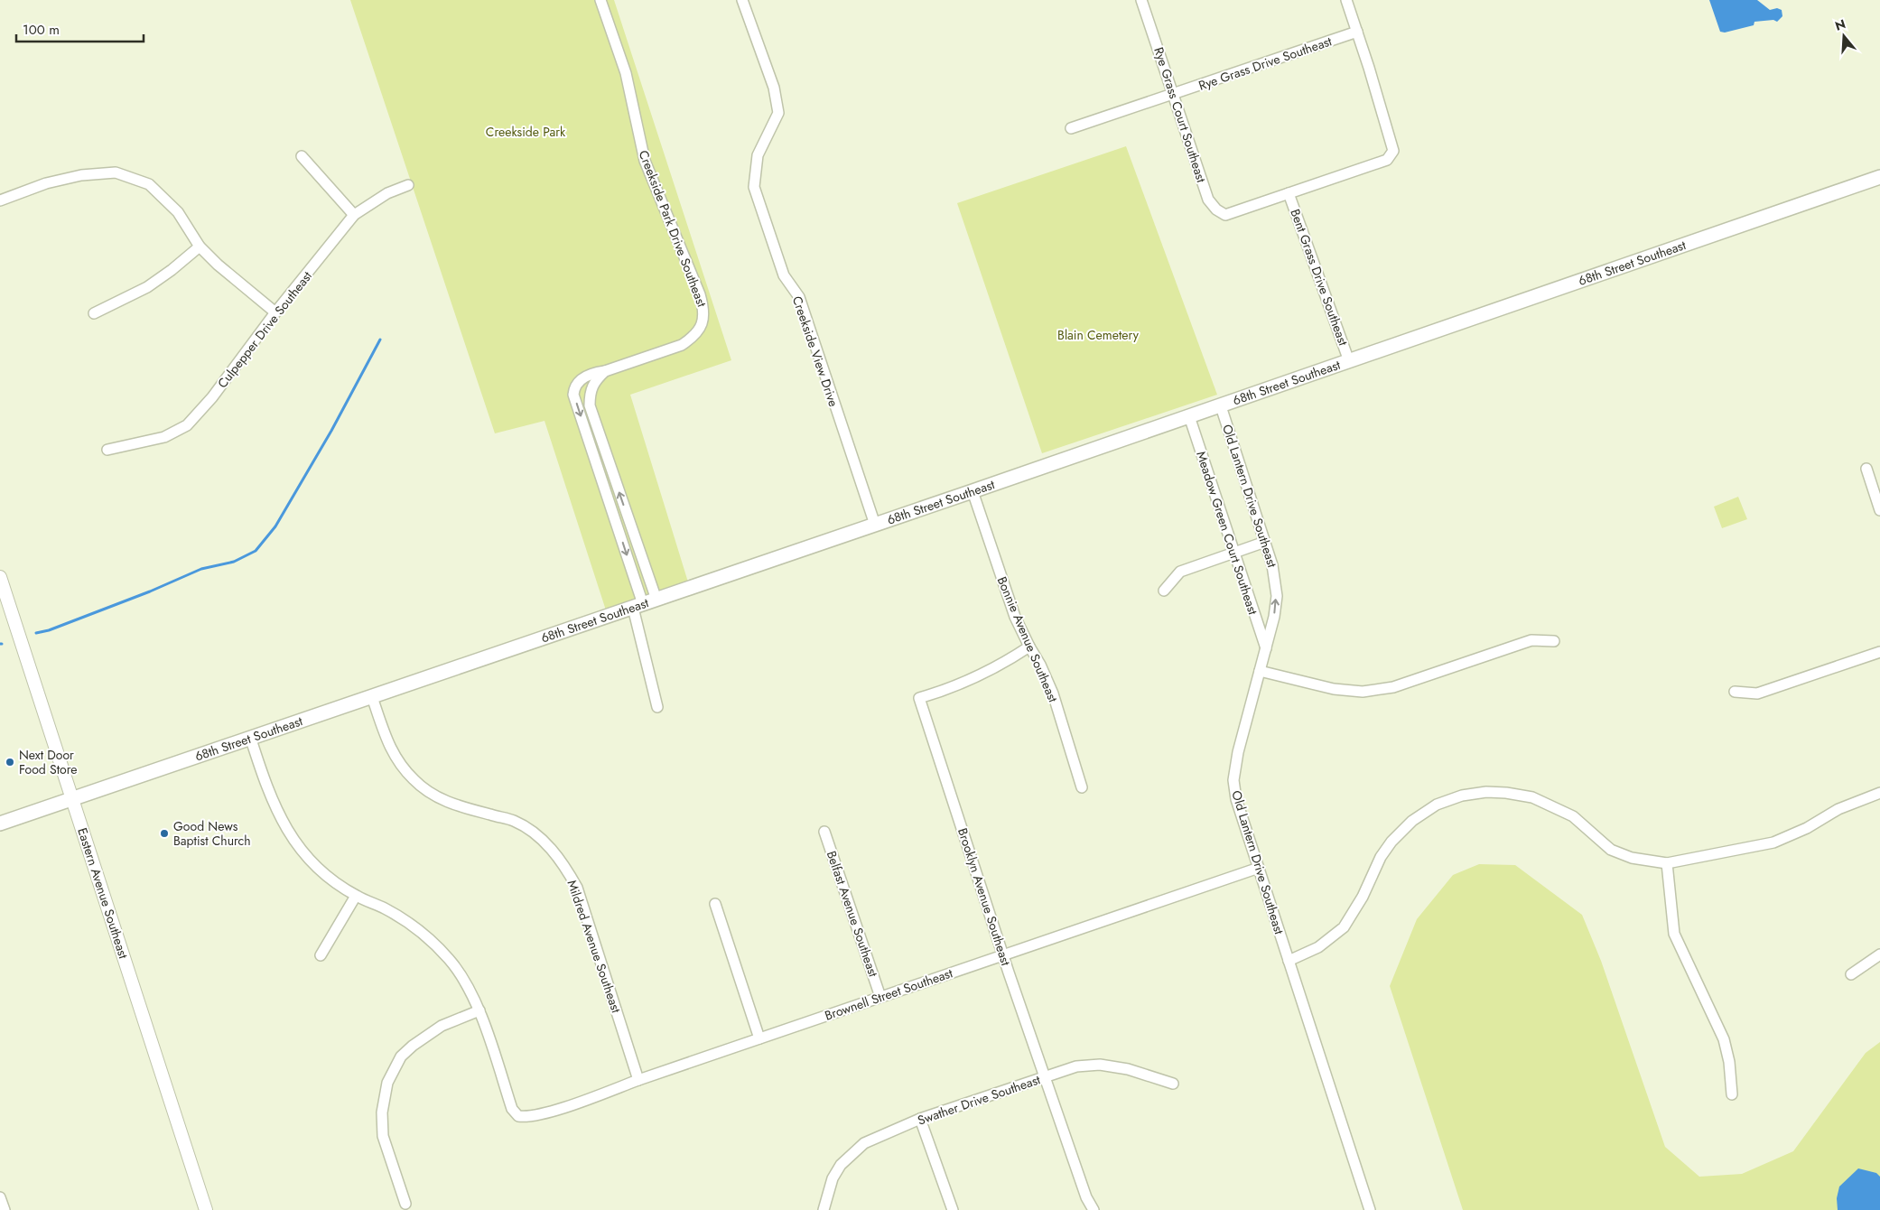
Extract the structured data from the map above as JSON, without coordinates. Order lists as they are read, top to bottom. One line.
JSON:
{"streets":{"main road":["68th Street Southeast"],"street":["Rye Grass Drive Southeast","Rye Grass Court Southeast","Creekside Park Drive Southeast","Bent Grass Drive Southeast","Culpepper Drive Southeast","Creekside View Drive","Old Lantern Drive Southeast","Meadow Green Court Southeast","Bonnie Avenue Southeast","Eastern Avenue Southeast","Brooklyn Avenue Southeast","Belfast Avenue Southeast","Mildred Avenue Southeast","Brownell Street Southeast","Swather Drive Southeast"]},"crossings":[["Rye Grass Drive Southeast","Rye Grass Court Southeast"],["Rye Grass Court Southeast","Bent Grass Drive Southeast"],["Creekside Park Drive Southeast","68th Street Southeast"],["68th Street Southeast","Bent Grass Drive Southeast"],["68th Street Southeast","Creekside View Drive"],["68th Street Southeast","Old Lantern Drive Southeast"],["68th Street Southeast","Meadow Green Court Southeast"],["68th Street Southeast","Bonnie Avenue Southeast"],["68th Street Southeast","Eastern Avenue Southeast"],["68th Street Southeast","Mildred Avenue Southeast"],["Old Lantern Drive Southeast","Meadow Green Court Southeast"],["Old Lantern Drive Southeast","Brownell Street Southeast"],["Bonnie Avenue Southeast","Brooklyn Avenue Southeast"],["Brooklyn Avenue Southeast","Brownell Street Southeast"],["Brooklyn Avenue Southeast","Swather Drive Southeast"],["Belfast Avenue Southeast","Brownell Street Southeast"],["Mildred Avenue Southeast","Brownell Street Southeast"]],"parks":["Creekside Park","Blain Cemetery"],"places":["Next Door Food Store","Good News Baptist Church"],"scale_bar":"100 m","north":"top"}
